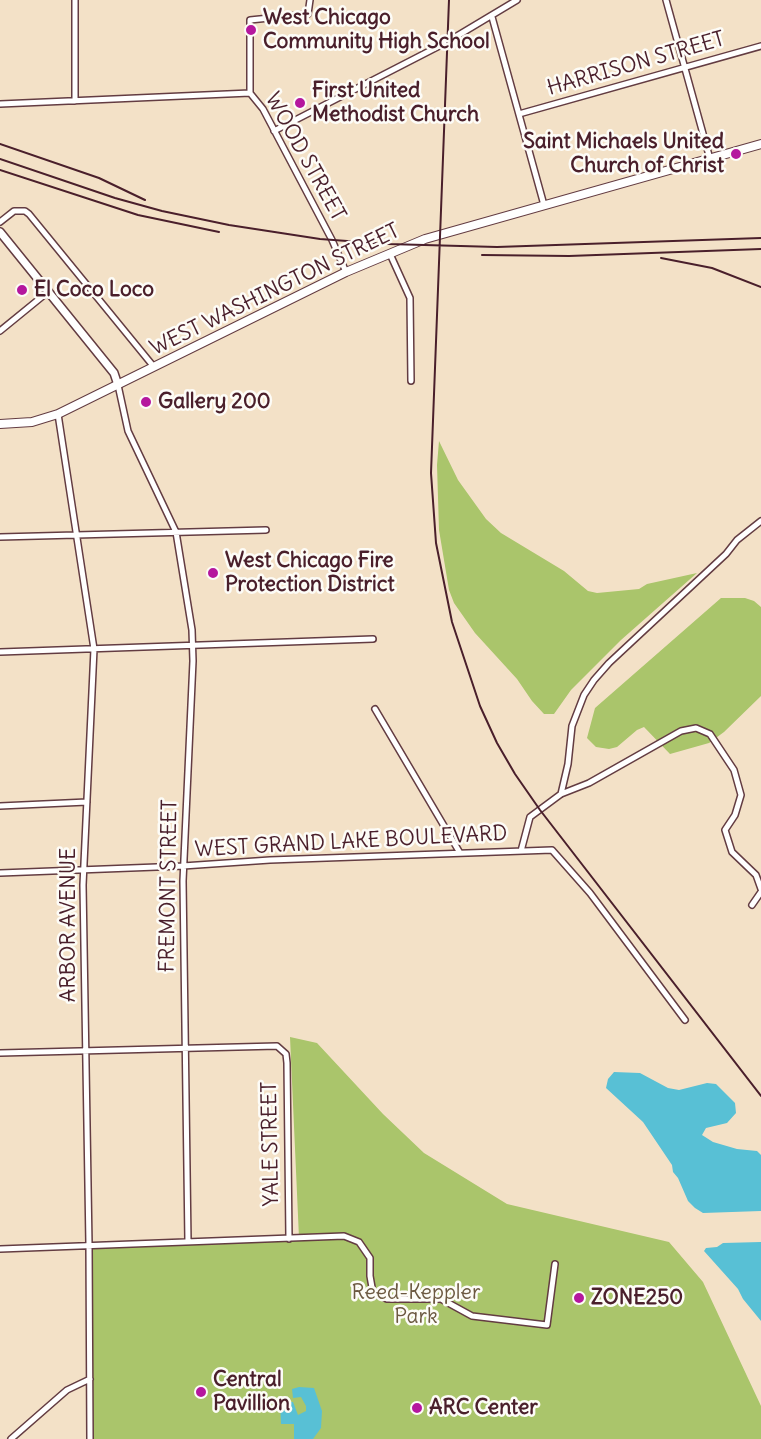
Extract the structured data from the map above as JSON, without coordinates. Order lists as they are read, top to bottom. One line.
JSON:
{"streets":{"main road":["WEST WASHINGTON STREET"],"street":["HARRISON STREET","WOOD STREET","WEST GRAND LAKE BOULEVARD","FREMONT STREET","ARBOR AVENUE","YALE STREET"]},"crossings":[["WOOD STREET","WEST WASHINGTON STREET"],["WEST WASHINGTON STREET","FREMONT STREET"],["WEST WASHINGTON STREET","ARBOR AVENUE"],["WEST GRAND LAKE BOULEVARD","FREMONT STREET"],["WEST GRAND LAKE BOULEVARD","ARBOR AVENUE"],["FREMONT STREET","YALE STREET"]],"parks":["Reed-Keppler Park"],"places":["West Chicago Community High School","First United Methodist Church","Saint Michaels United Church of Christ","El Coco Loco","Gallery 200","West Chicago Fire Protection District","ZONE250","Central Pavillion","ARC Center"]}
